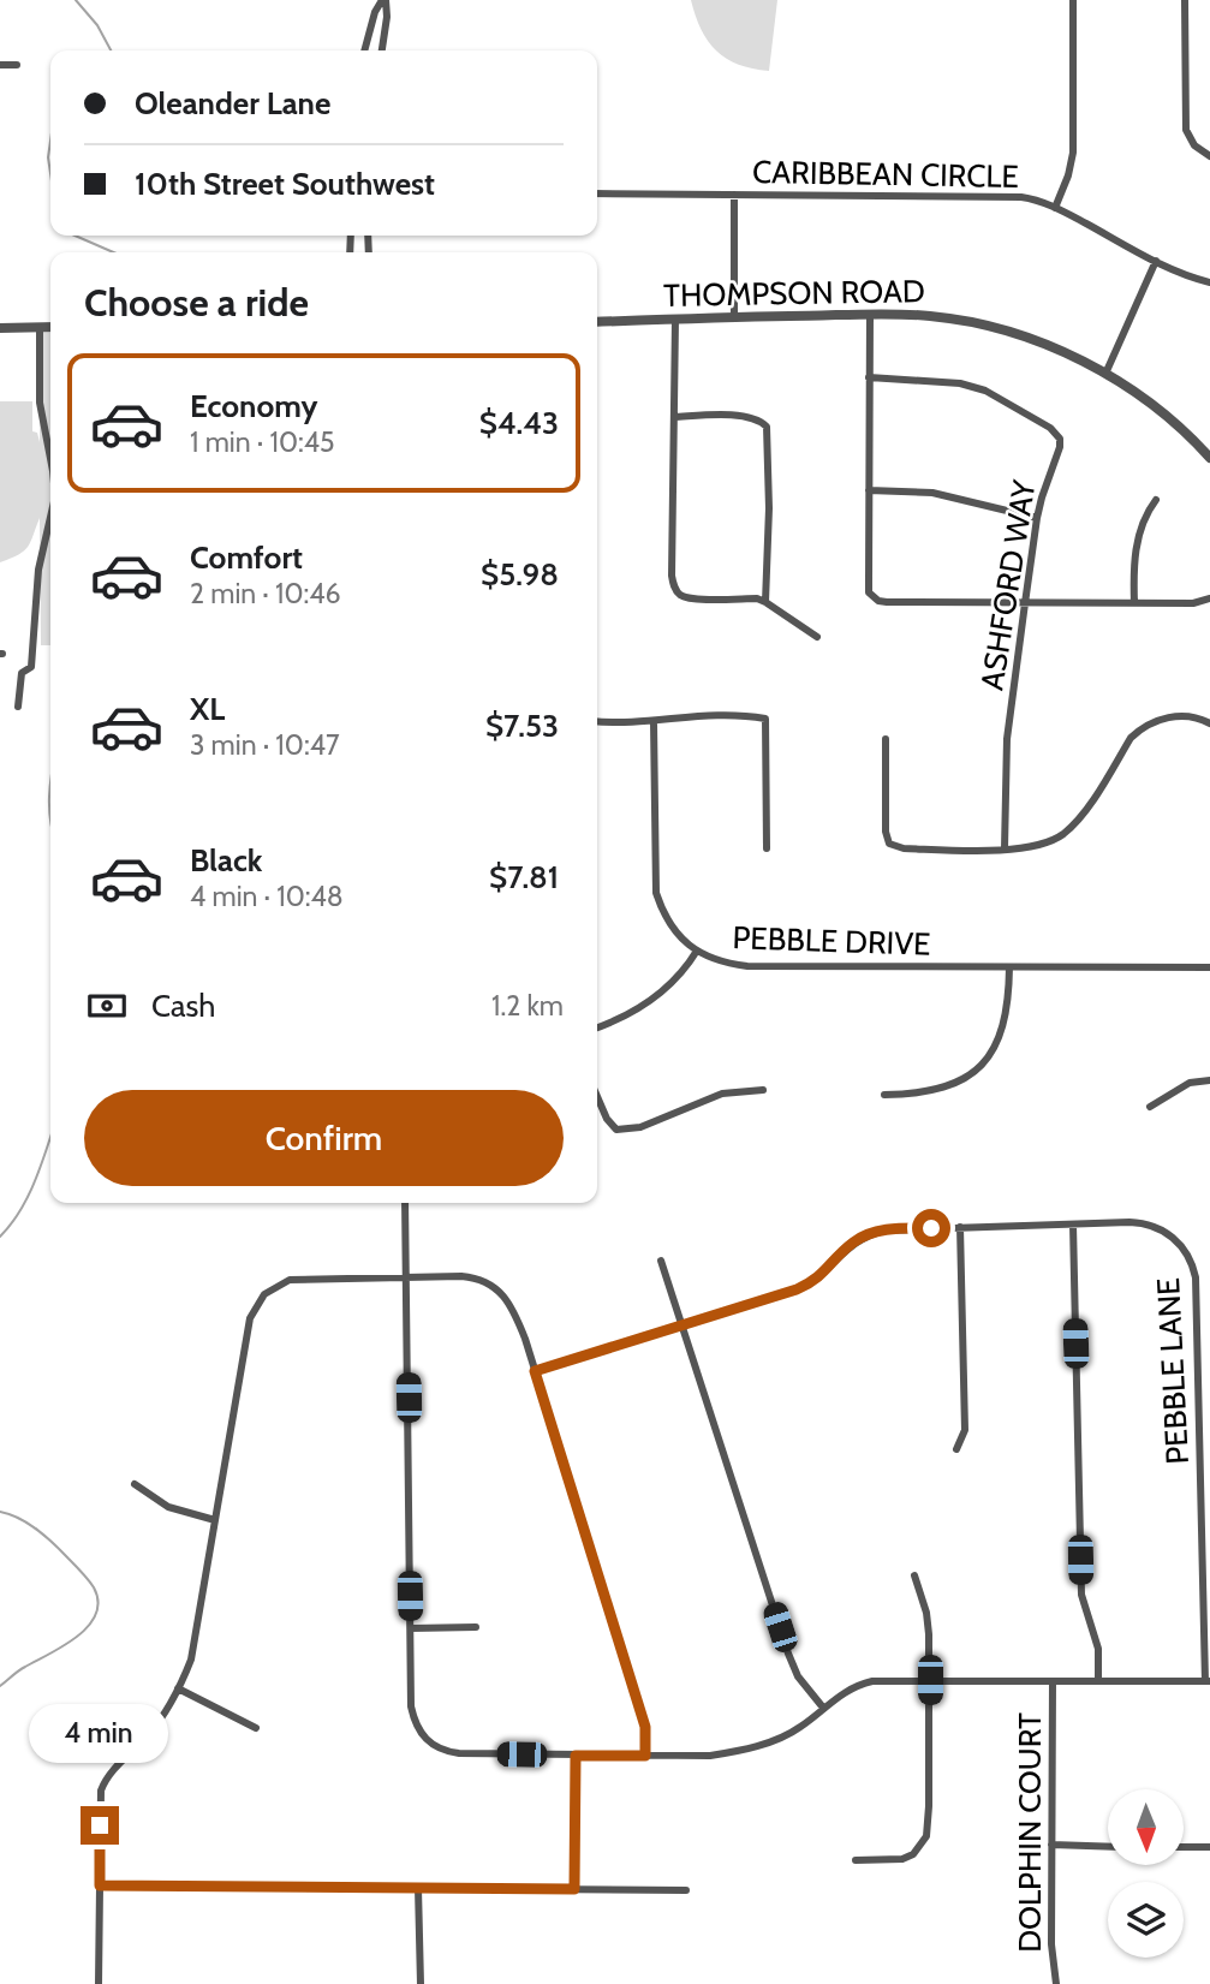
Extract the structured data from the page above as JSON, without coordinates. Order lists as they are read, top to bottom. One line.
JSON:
{"streets":{"street":["CARIBBEAN CIRCLE","THOMPSON ROAD","ASHFORD WAY","PEBBLE DRIVE","PEBBLE LANE","DOLPHIN COURT"]},"north":"bottom","page":{"banner":["Oleander Lane","10th Street Southwest"],"heading":"Choose a ride","list":[{"name":"Economy","note":"1 min · 10:45","value":"$4.43"},{"name":"Comfort","note":"2 min · 10:46","value":"$5.98"},{"name":"XL","note":"3 min · 10:47","value":"$7.53"},{"name":"Black","note":"4 min · 10:48","value":"$7.81"}],"pay":["Cash","1.2 km"],"buttons":"Confirm","bubble":"4 min"}}
